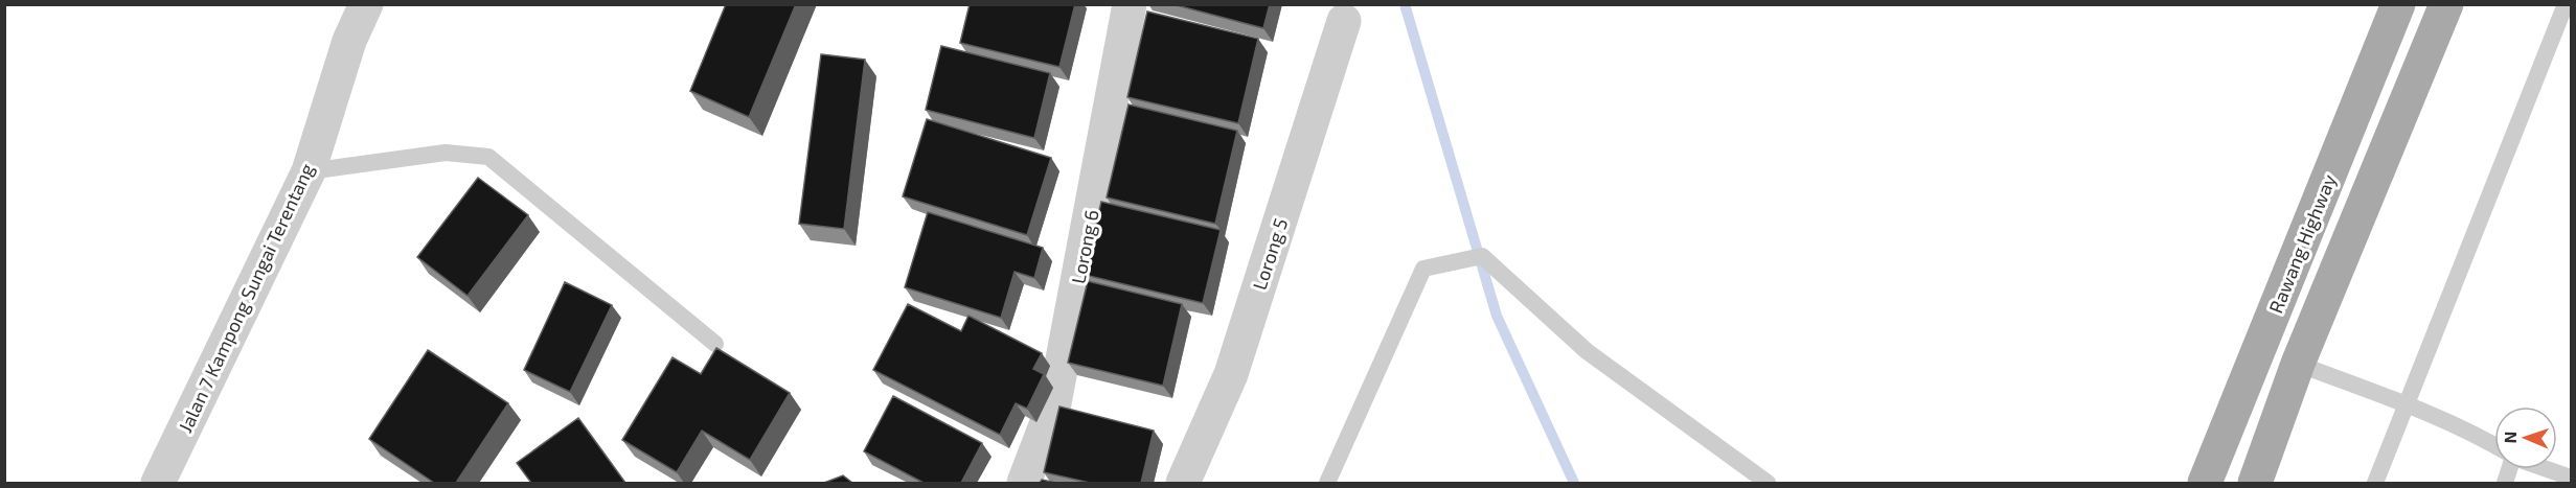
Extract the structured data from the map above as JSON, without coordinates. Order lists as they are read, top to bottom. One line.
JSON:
{"streets":{"main road":["Rawang Highway"],"street":["Lorong 6","Lorong 5","Jalan 7 Kampong Sungai Terentang"]},"north":"left"}
